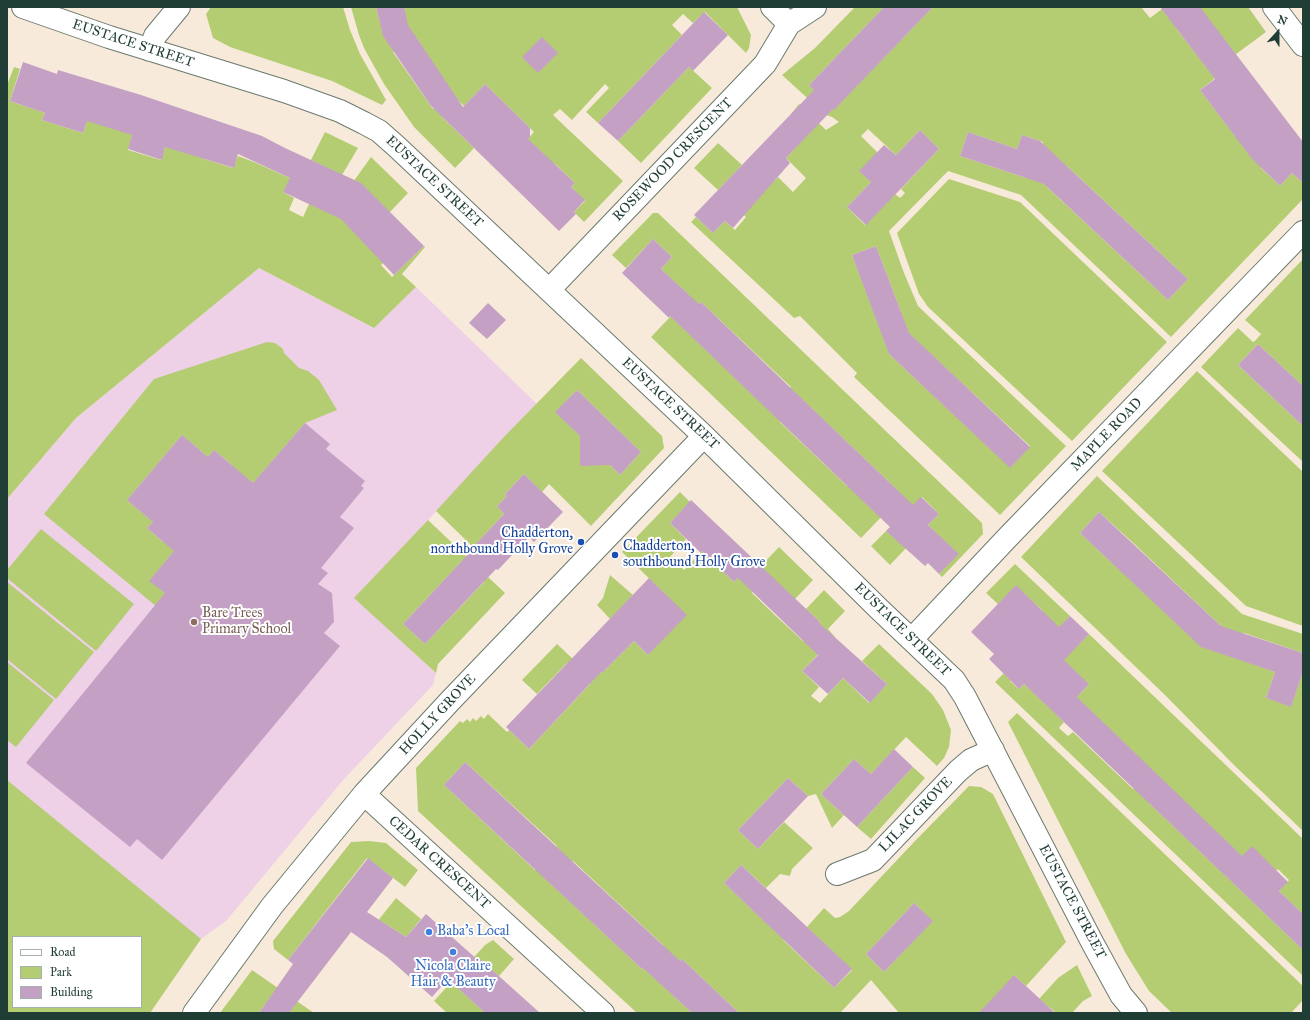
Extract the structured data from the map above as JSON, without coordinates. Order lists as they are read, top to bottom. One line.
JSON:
{"streets":{"street":["EUSTACE STREET","ROSEWOOD CRESCENT","MAPLE ROAD","HOLLY GROVE","LILAC GROVE","CEDAR CRESCENT"]},"crossings":[["EUSTACE STREET","ROSEWOOD CRESCENT"],["EUSTACE STREET","MAPLE ROAD"],["EUSTACE STREET","HOLLY GROVE"],["EUSTACE STREET","LILAC GROVE"],["HOLLY GROVE","CEDAR CRESCENT"]],"places":["Chadderton, northbound Holly Grove","Chadderton, southbound Holly Grove","Bare Trees Primary School","Baba's Local","Nicola Claire Hair & Beauty"],"legend":["Road","Park","Building"],"north":"top"}
